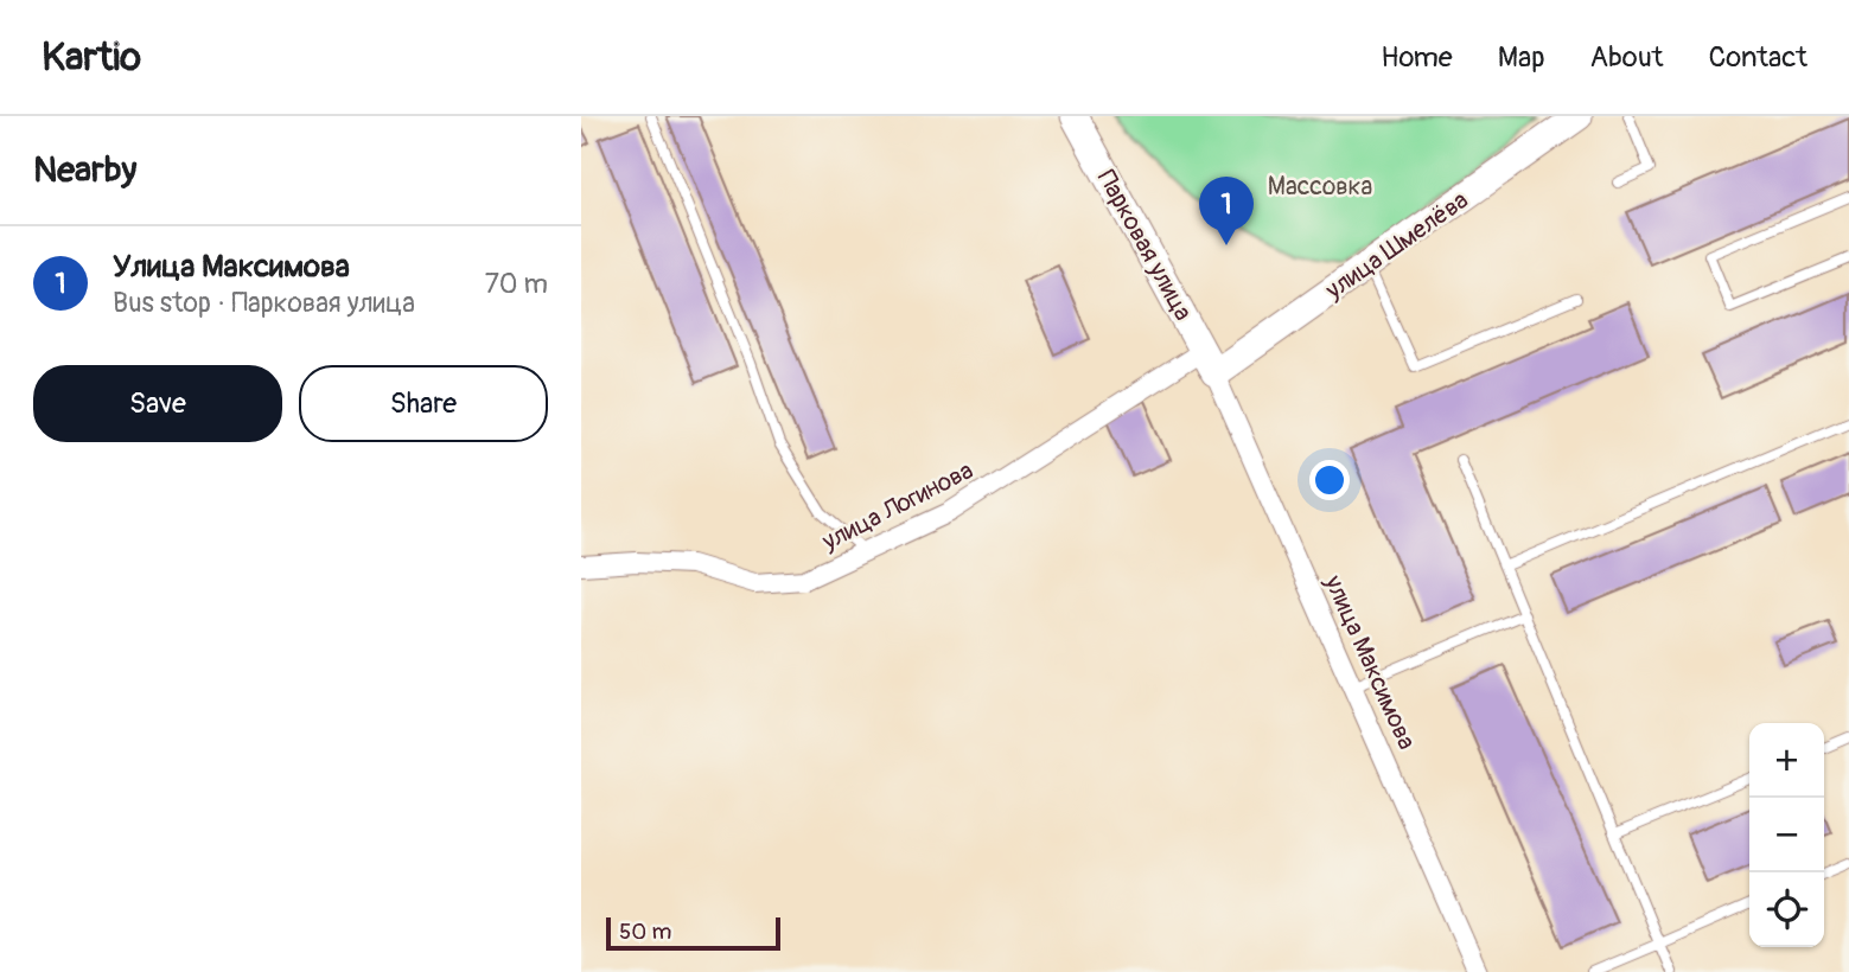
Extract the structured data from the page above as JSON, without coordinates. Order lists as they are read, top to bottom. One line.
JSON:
{"streets":{"main road":["Парковая улица","улица Шмелёва"],"street":["улица Логинова","улица Максимова"]},"crossings":[["Парковая улица","улица Шмелёва"],["Парковая улица","улица Логинова"],["Парковая улица","улица Максимова"],["улица Шмелёва","улица Логинова"],["улица Шмелёва","улица Максимова"],["улица Логинова","улица Максимова"]],"parks":["Массовка"],"scale_bar":"50 m","page":{"header":"Kartio","nav":["Home","Map","About","Contact"],"heading":"Nearby","pins":"1","list":[{"mark":"1","name":"Улица Максимова","note":"Bus stop · Парковая улица","value":"70 m"}],"buttons":["Save","Share"],"map_buttons":["+","−"],"scale":"50 m"}}
